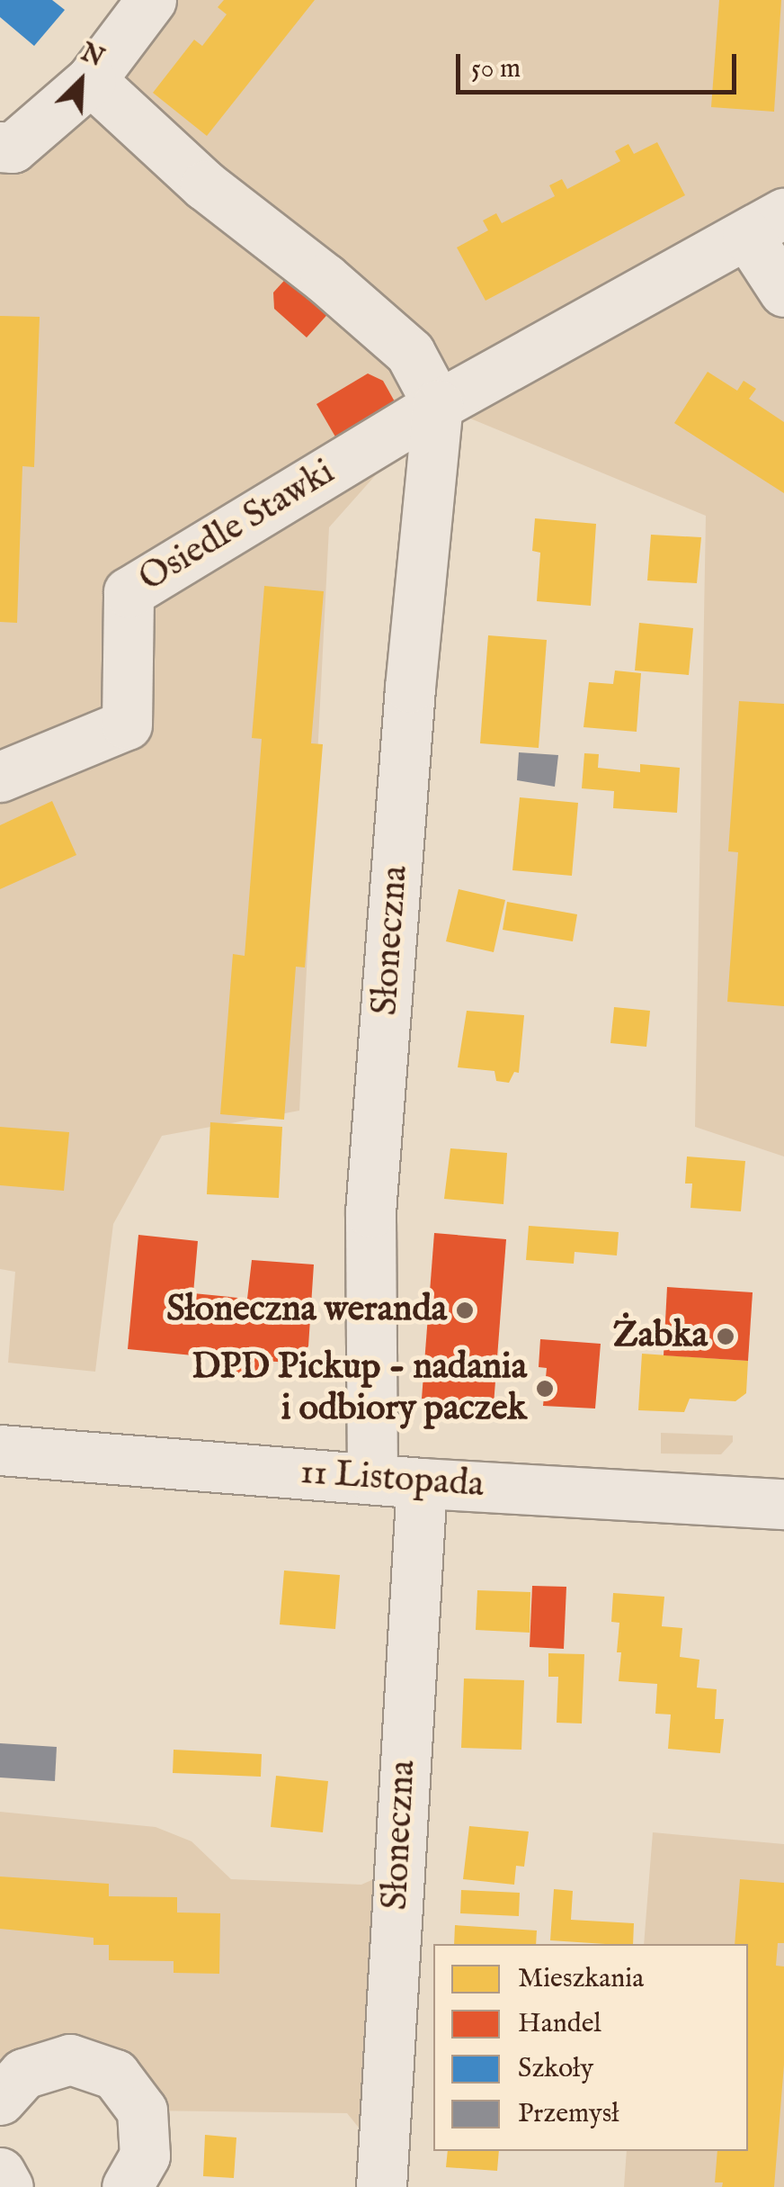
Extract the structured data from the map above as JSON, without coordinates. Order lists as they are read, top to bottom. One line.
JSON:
{"streets":{"street":["Osiedle Stawki","Słoneczna","11 Listopada"]},"crossings":[["Osiedle Stawki","Słoneczna"],["Słoneczna","11 Listopada"]],"places":["Słoneczna weranda","Żabka","DPD Pickup - nadania i odbiory paczek"],"legend":["Mieszkania","Handel","Szkoły","Przemysł"],"scale_bar":"50 m","north":"top right"}
